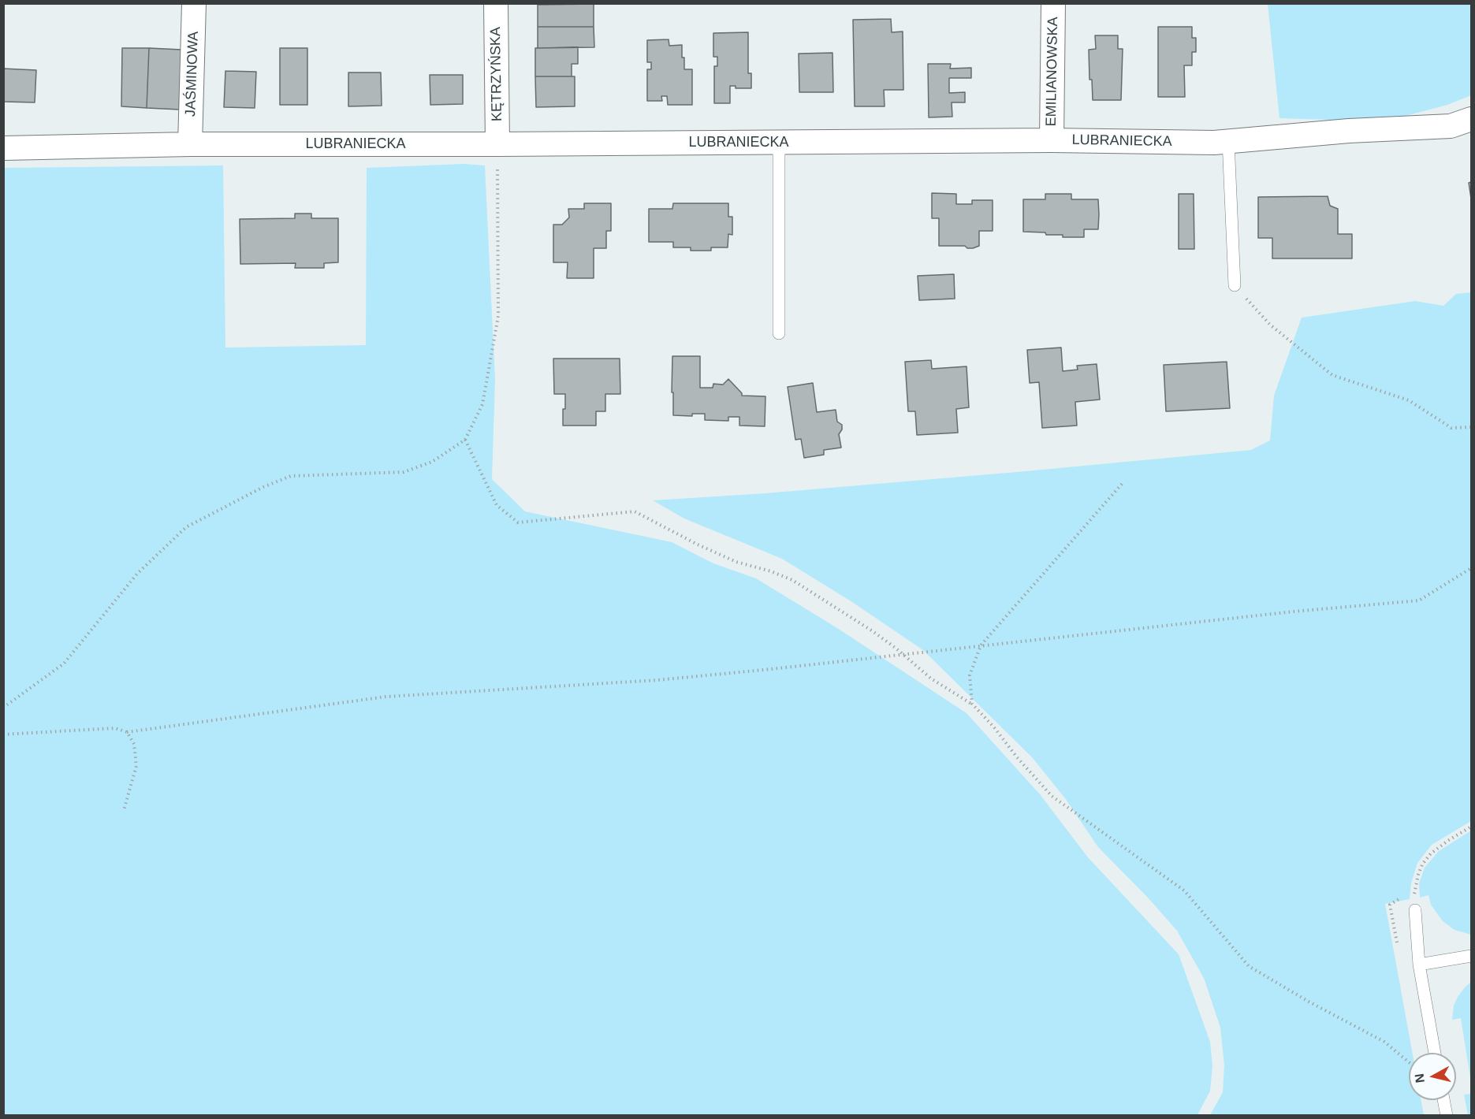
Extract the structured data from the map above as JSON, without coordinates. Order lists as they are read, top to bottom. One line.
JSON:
{"streets":{"street":["EMILIANOWSKA","JAŚMINOWA","KĘTRZYŃSKA","LUBRANIECKA"]},"crossings":[["EMILIANOWSKA","LUBRANIECKA"],["JAŚMINOWA","LUBRANIECKA"],["KĘTRZYŃSKA","LUBRANIECKA"]],"north":"left"}
